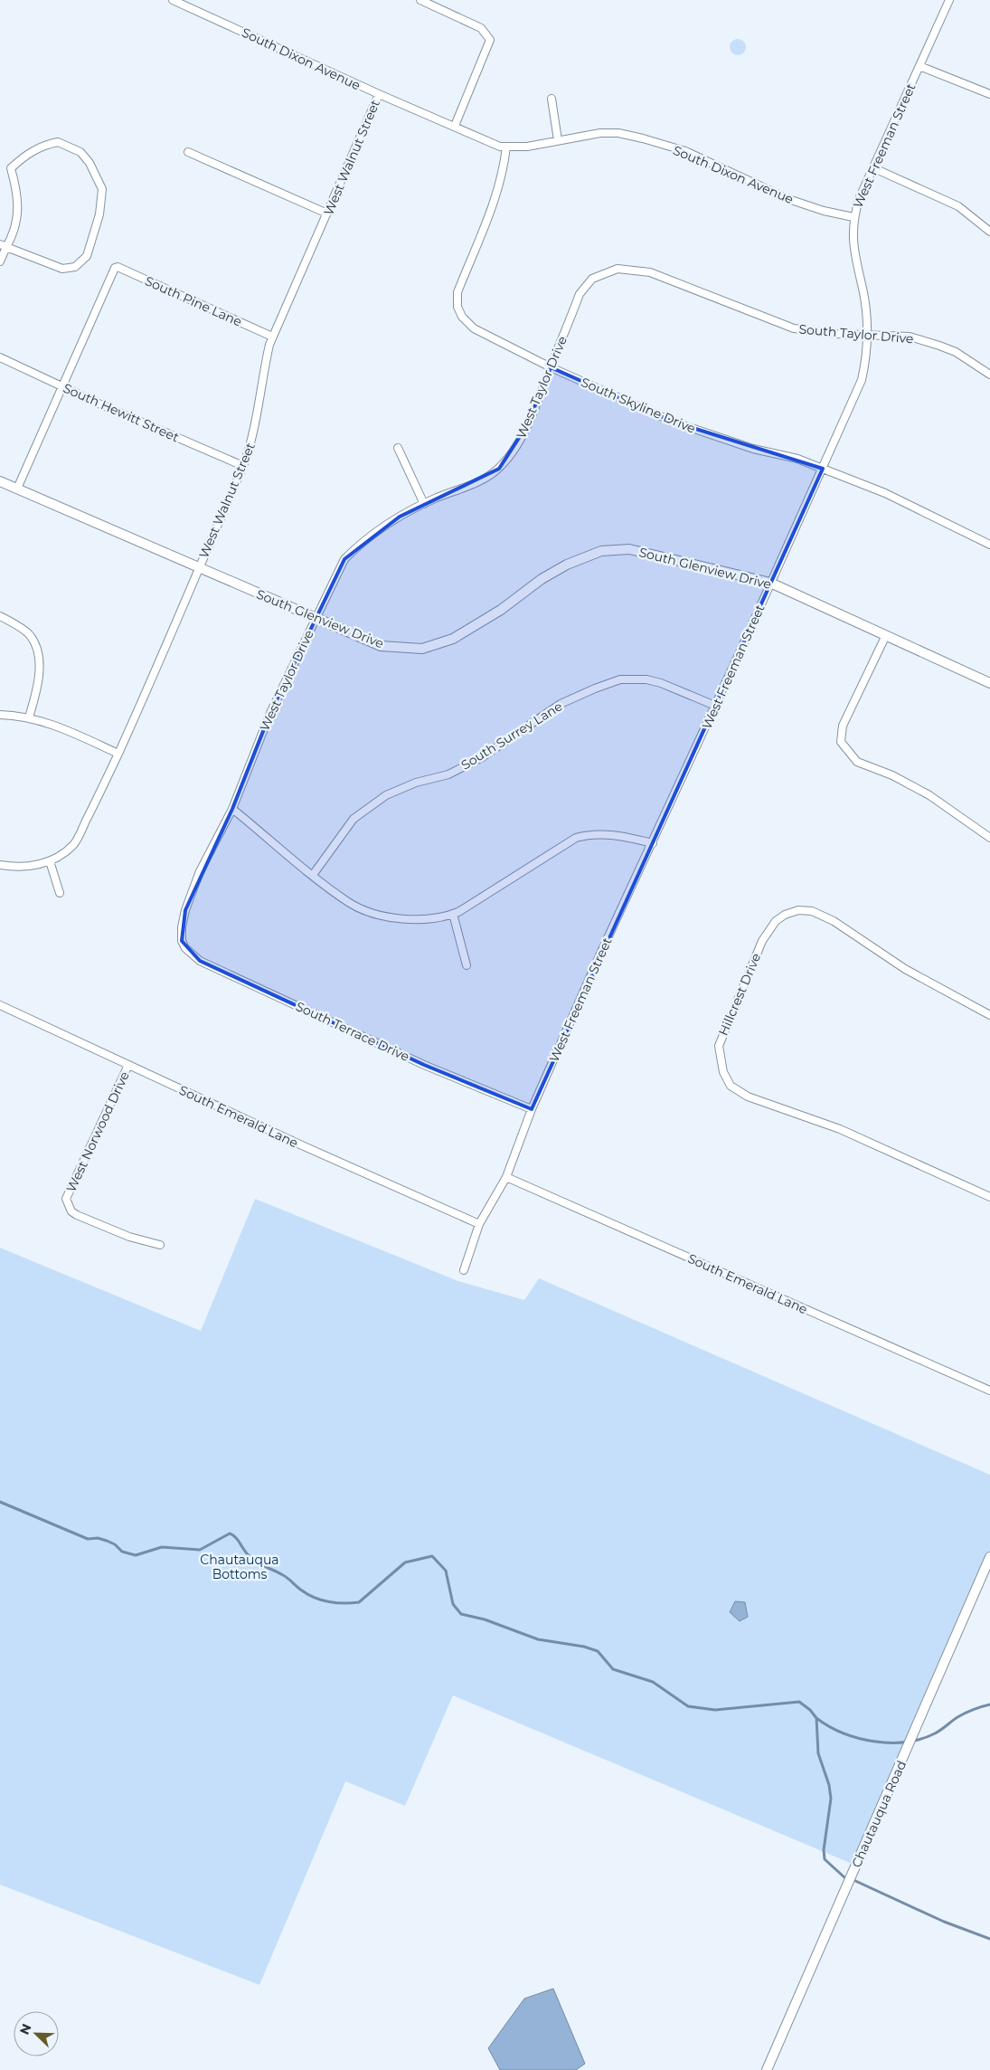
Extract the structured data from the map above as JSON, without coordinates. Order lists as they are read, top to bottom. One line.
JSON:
{"streets":{"street":["South Dixon Avenue","West Freeman Street","West Walnut Street","South Pine Lane","South Taylor Drive","West Taylor Drive","South Skyline Drive","South Hewitt Street","South Glenview Drive","South Surrey Lane","Hillcrest Drive","South Terrace Drive","South Emerald Lane","West Norwood Drive","Chautauqua Road"]},"crossings":[["South Dixon Avenue","West Freeman Street"],["South Dixon Avenue","West Walnut Street"],["South Dixon Avenue","South Skyline Drive"],["West Freeman Street","South Taylor Drive"],["West Freeman Street","South Skyline Drive"],["West Freeman Street","South Glenview Drive"],["West Freeman Street","South Surrey Lane"],["West Freeman Street","South Terrace Drive"],["West Freeman Street","South Emerald Lane"],["West Walnut Street","South Pine Lane"],["West Walnut Street","South Hewitt Street"],["West Walnut Street","South Glenview Drive"],["South Pine Lane","South Hewitt Street"],["South Taylor Drive","West Taylor Drive"],["West Taylor Drive","South Skyline Drive"],["West Taylor Drive","South Glenview Drive"],["West Taylor Drive","South Terrace Drive"],["South Emerald Lane","West Norwood Drive"]],"parks":["Chautauqua Bottoms"],"north":"top left"}
